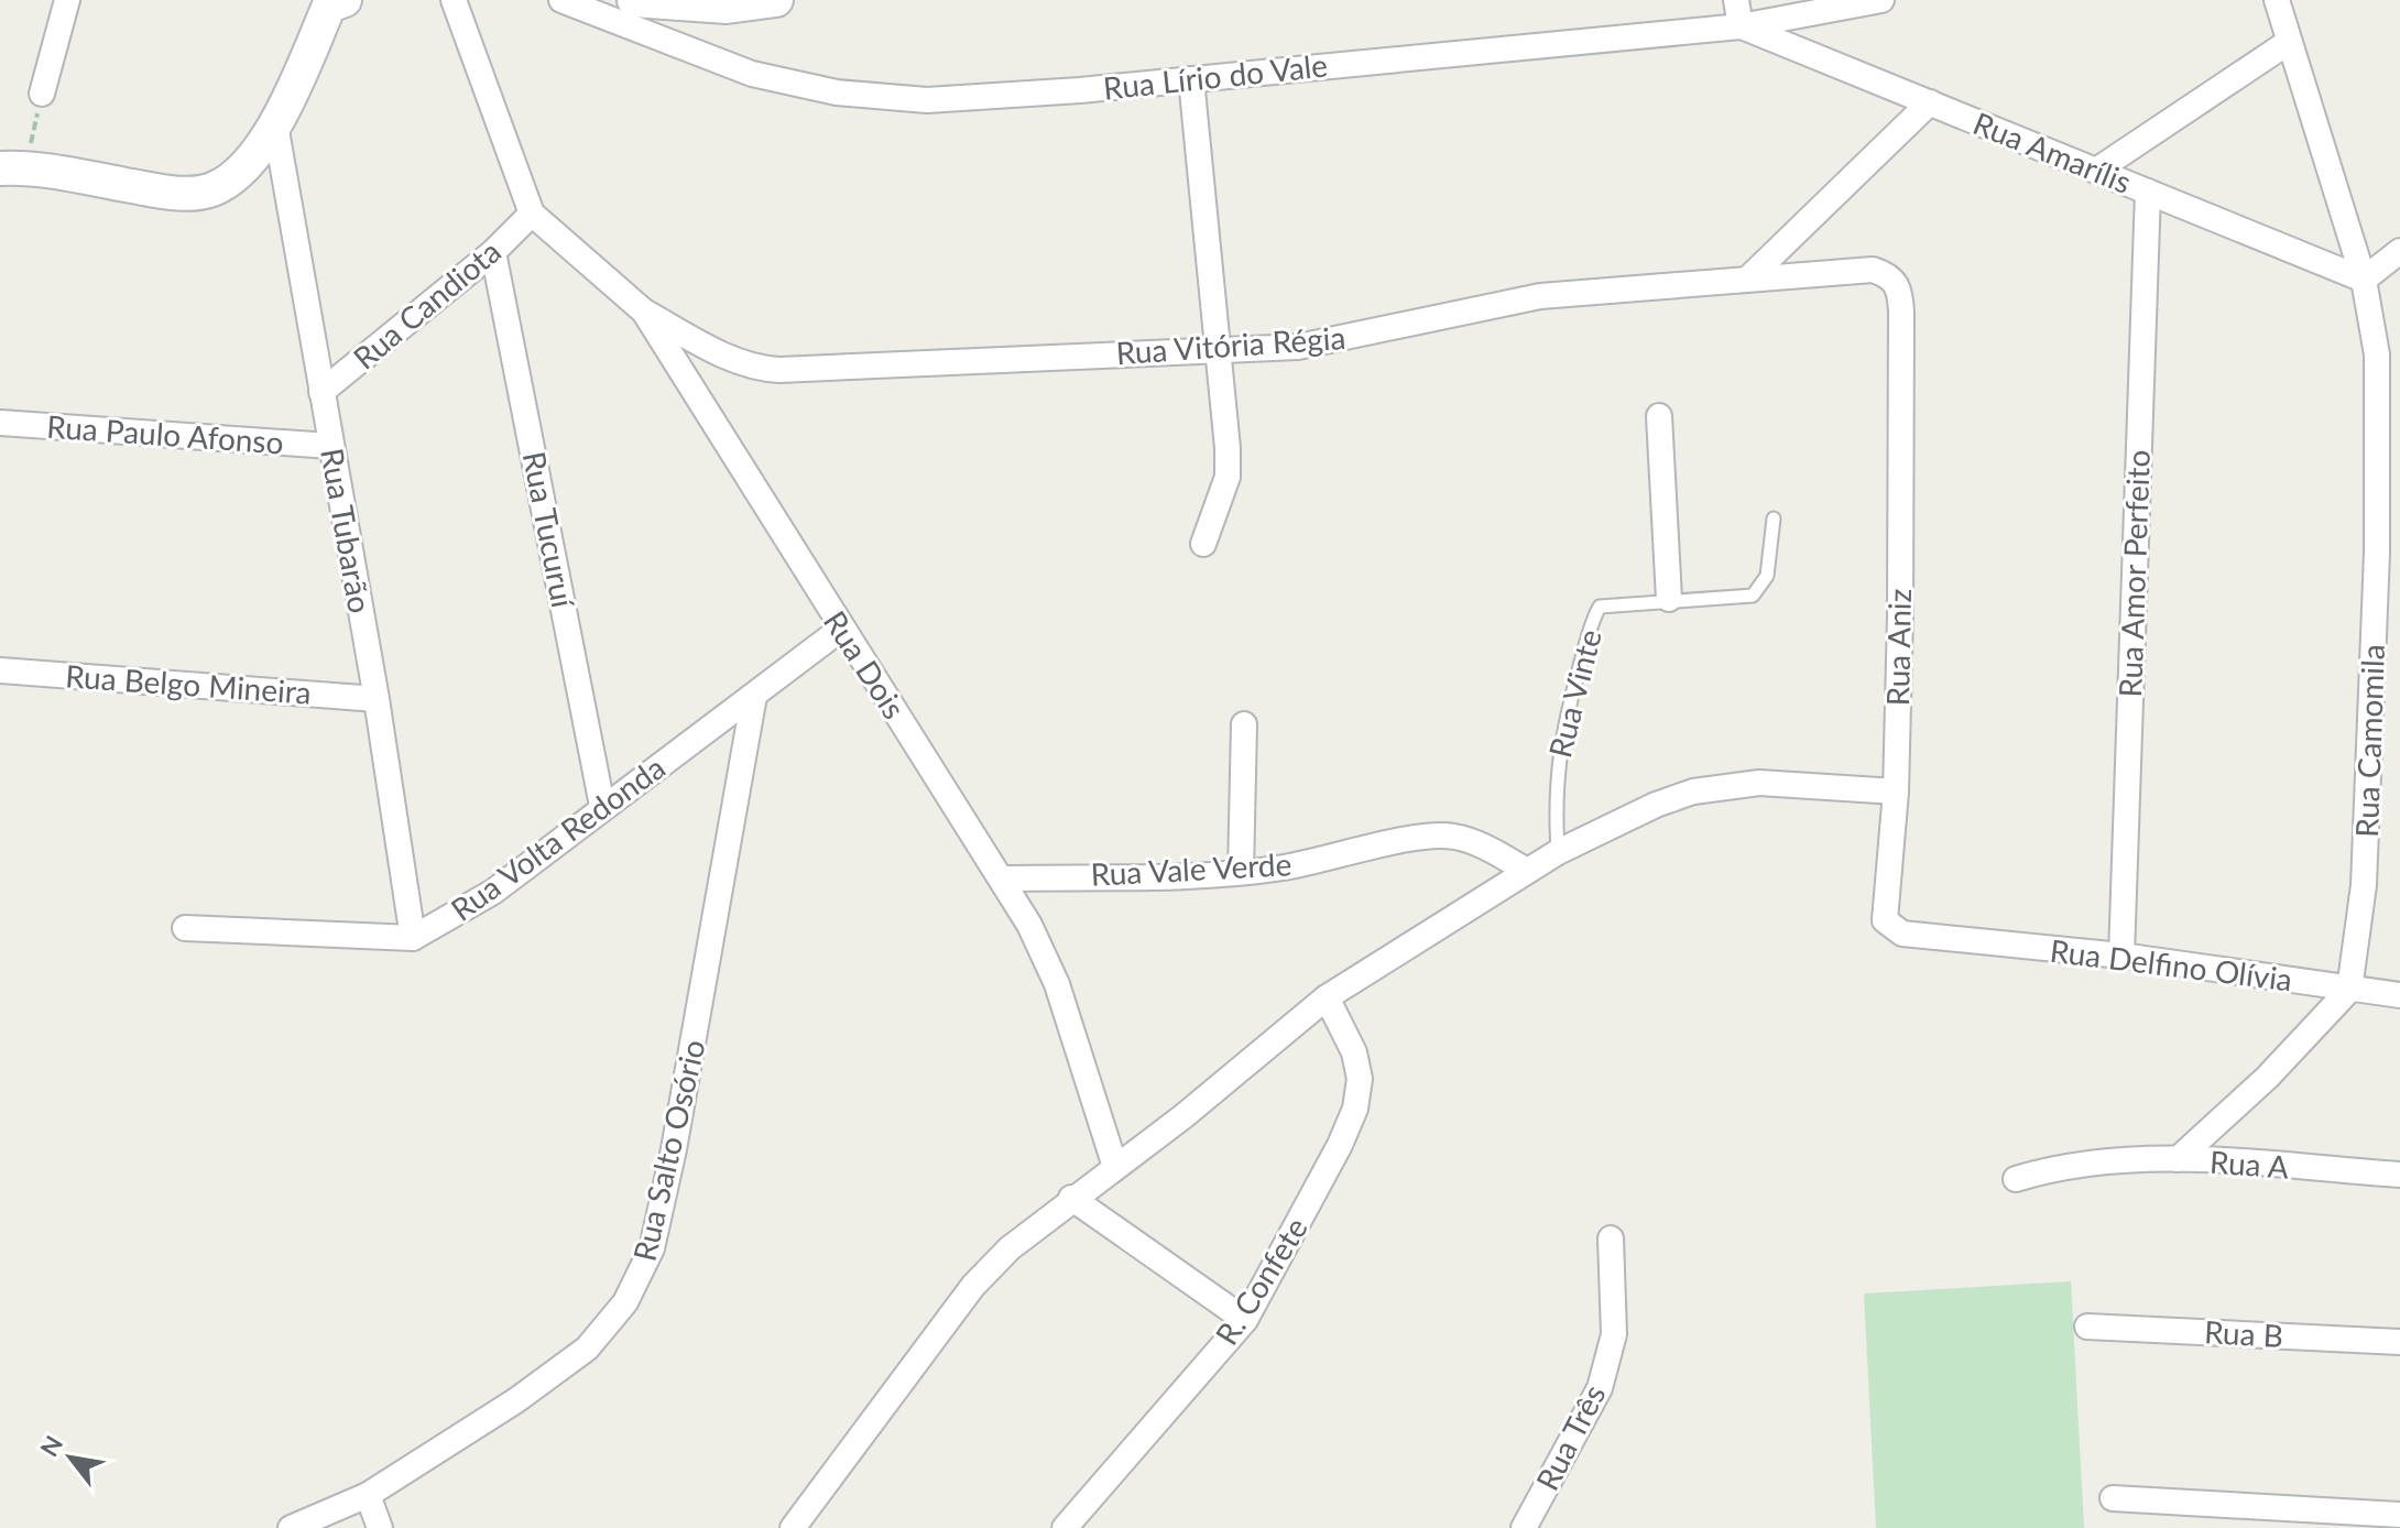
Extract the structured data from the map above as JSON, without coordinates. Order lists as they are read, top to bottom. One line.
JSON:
{"streets":{"street":["Rua Lírio do Vale","Rua Amarílis","Rua Candiota","Rua Vitória Régia","Rua Paulo Afonso","Rua Tucuruí","Rua Tubarão","Rua Amor Perfeito","Rua Aniz","Rua Dois","Rua Belgo Mineira","Rua Camomila","Rua Volta Redonda","Rua Vale Verde","Rua Delfino Olívia","Rua Salto Osório","Rua A","R. Confete","Rua B","Rua Três"],"lane":["Rua Vinte"]},"crossings":[["Rua Lírio do Vale","Rua Amarílis"],["Rua Amarílis","Rua Amor Perfeito"],["Rua Amarílis","Rua Camomila"],["Rua Candiota","Rua Tucuruí"],["Rua Candiota","Rua Tubarão"],["Rua Candiota","Rua Dois"],["Rua Vitória Régia","Rua Aniz"],["Rua Vitória Régia","Rua Dois"],["Rua Paulo Afonso","Rua Tubarão"],["Rua Tucuruí","Rua Volta Redonda"],["Rua Tubarão","Rua Belgo Mineira"],["Rua Tubarão","Rua Volta Redonda"],["Rua Amor Perfeito","Rua Delfino Olívia"],["Rua Aniz","Rua Delfino Olívia"],["Rua Dois","Rua Volta Redonda"],["Rua Dois","Rua Vale Verde"],["Rua Camomila","Rua Delfino Olívia"],["Rua Volta Redonda","Rua Salto Osório"]],"north":"top left"}
